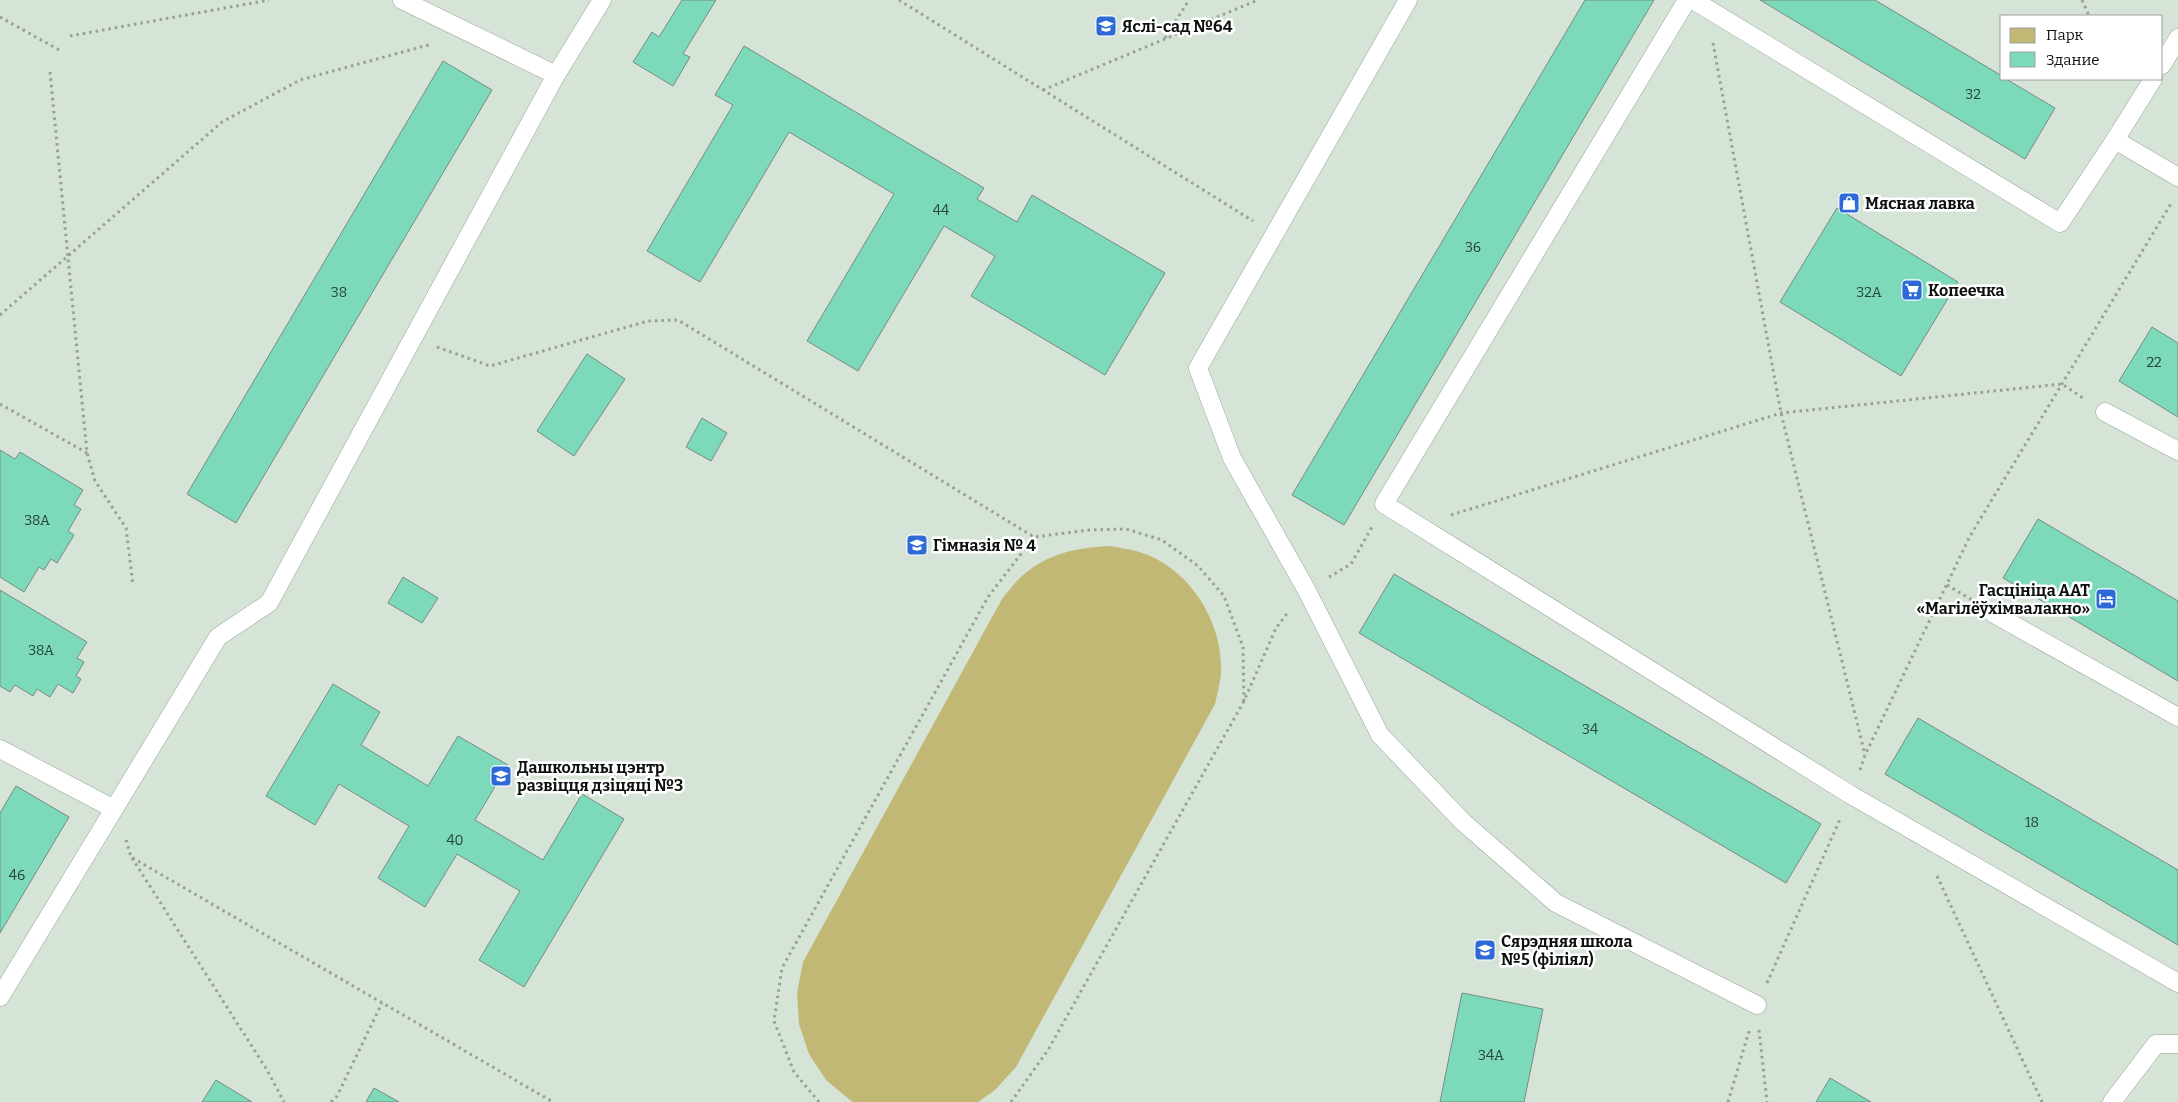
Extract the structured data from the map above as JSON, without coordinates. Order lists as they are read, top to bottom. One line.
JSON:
{"places":{"school or university":["Яслі-сад №64","Гімназія № 4","Дашкольны цэнтр развіцця дзіцяці №3","Сярэдняя школа №5 (філіял)"],"shop":["Мясная лавка"],"supermarket":["Копеечка"],"hotel":["Гасцініца ААТ «Магілёўхімвалакно»"]},"house_numbers":["32","44","36","38","32А","22","38А","38А","34","18","40","46","34А"],"legend":["Парк","Здание"]}
